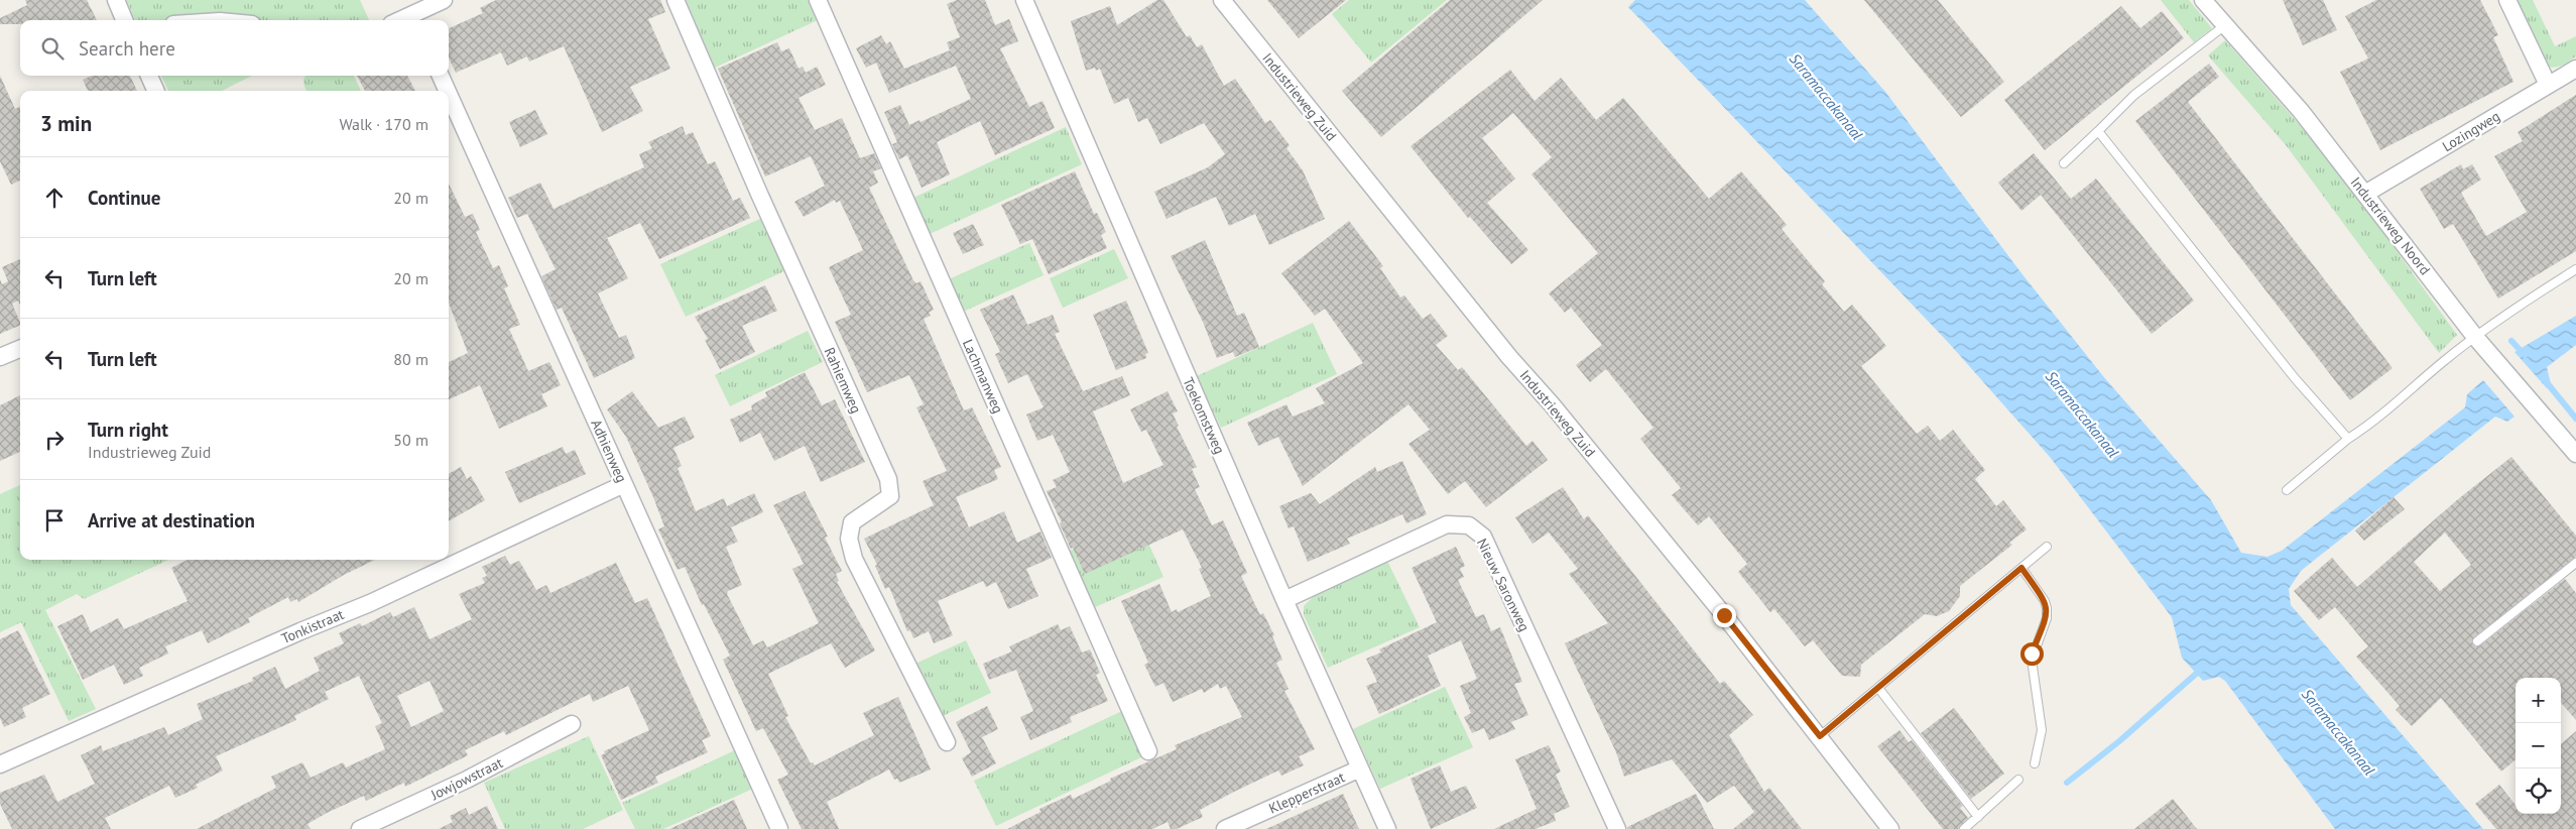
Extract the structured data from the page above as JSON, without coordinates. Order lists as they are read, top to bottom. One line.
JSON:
{"streets":{"street":["Industrieweg Zuid","Lozingweg","Industrieweg Noord","Lachmanweg","Rahiemweg","Toekomstweg","Adhienweg","Nieuw Saronweg","Tonkistraat","Jowjowstraat","Klepperstraat"]},"crossings":[["Lozingweg","Industrieweg Noord"],["Toekomstweg","Nieuw Saronweg"],["Toekomstweg","Klepperstraat"],["Adhienweg","Tonkistraat"]],"water":["Saramaccakanaal"],"page":{"search":"Search here","heading":["3 min","Walk · 170 m"],"list":[["Continue","20 m"],["Turn left","20 m"],["Turn left","80 m"],["Turn right","Industrieweg Zuid","50 m"],"Arrive at destination"],"map_buttons":["+","−"]}}
